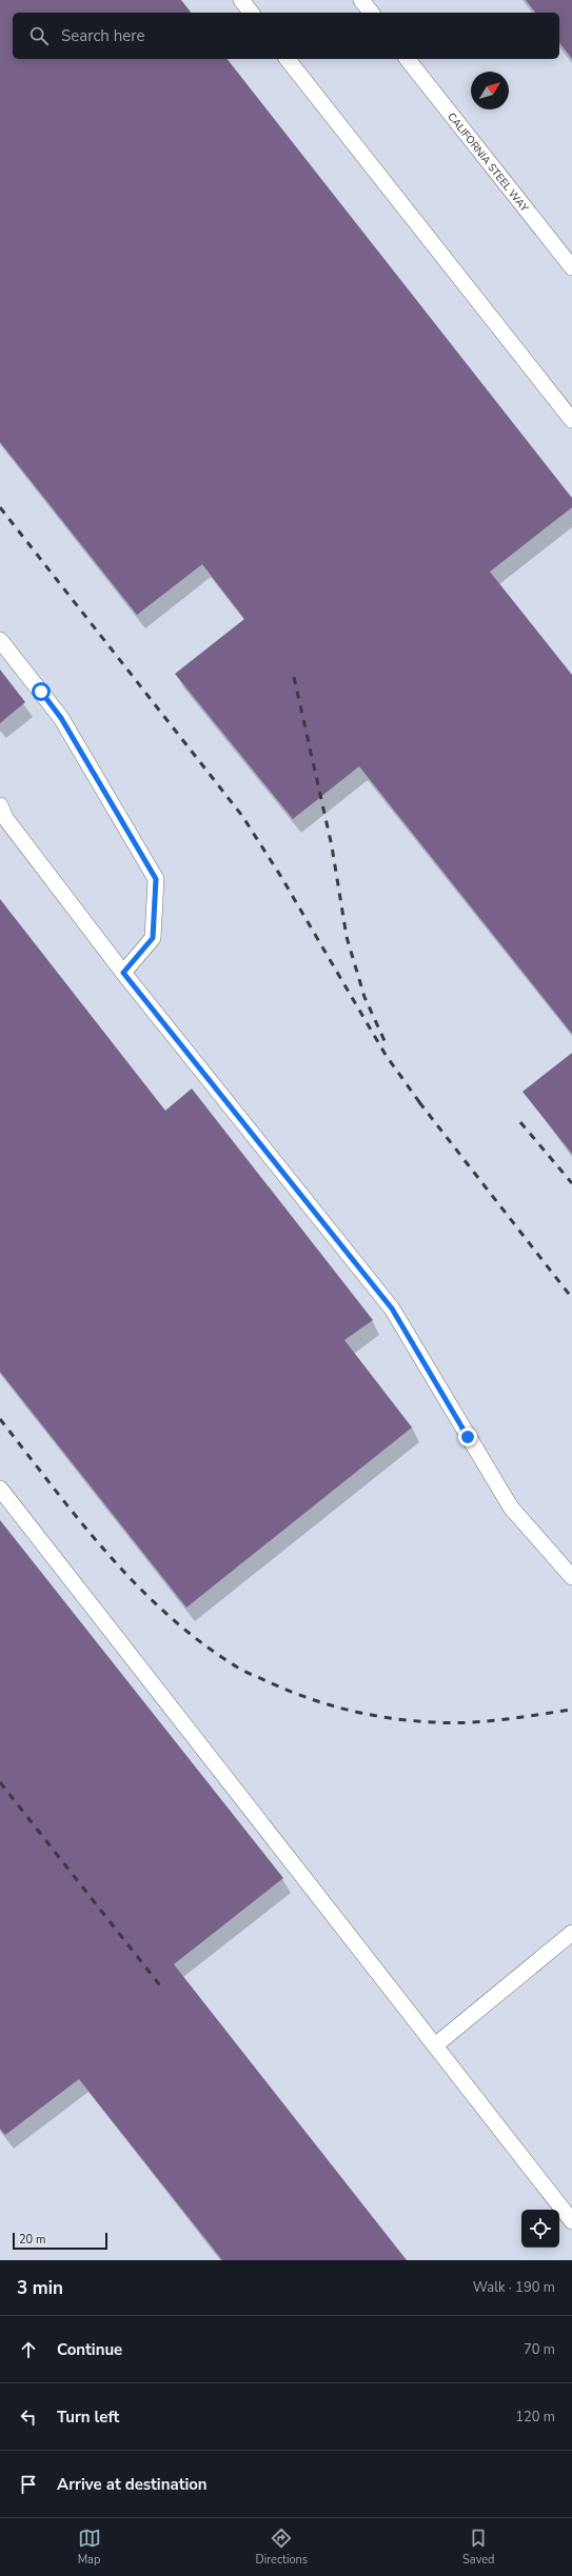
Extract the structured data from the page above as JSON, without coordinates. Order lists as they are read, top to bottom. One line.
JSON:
{"streets":{"lane":["CALIFORNIA STEEL WAY"]},"scale_bar":"20 m","north":"top right","page":{"search":"Search here","scale":"20 m","heading":["3 min","Walk · 190 m"],"list":[["Continue","70 m"],["Turn left","120 m"],"Arrive at destination"],"nav":["Map","Directions","Saved"]}}
